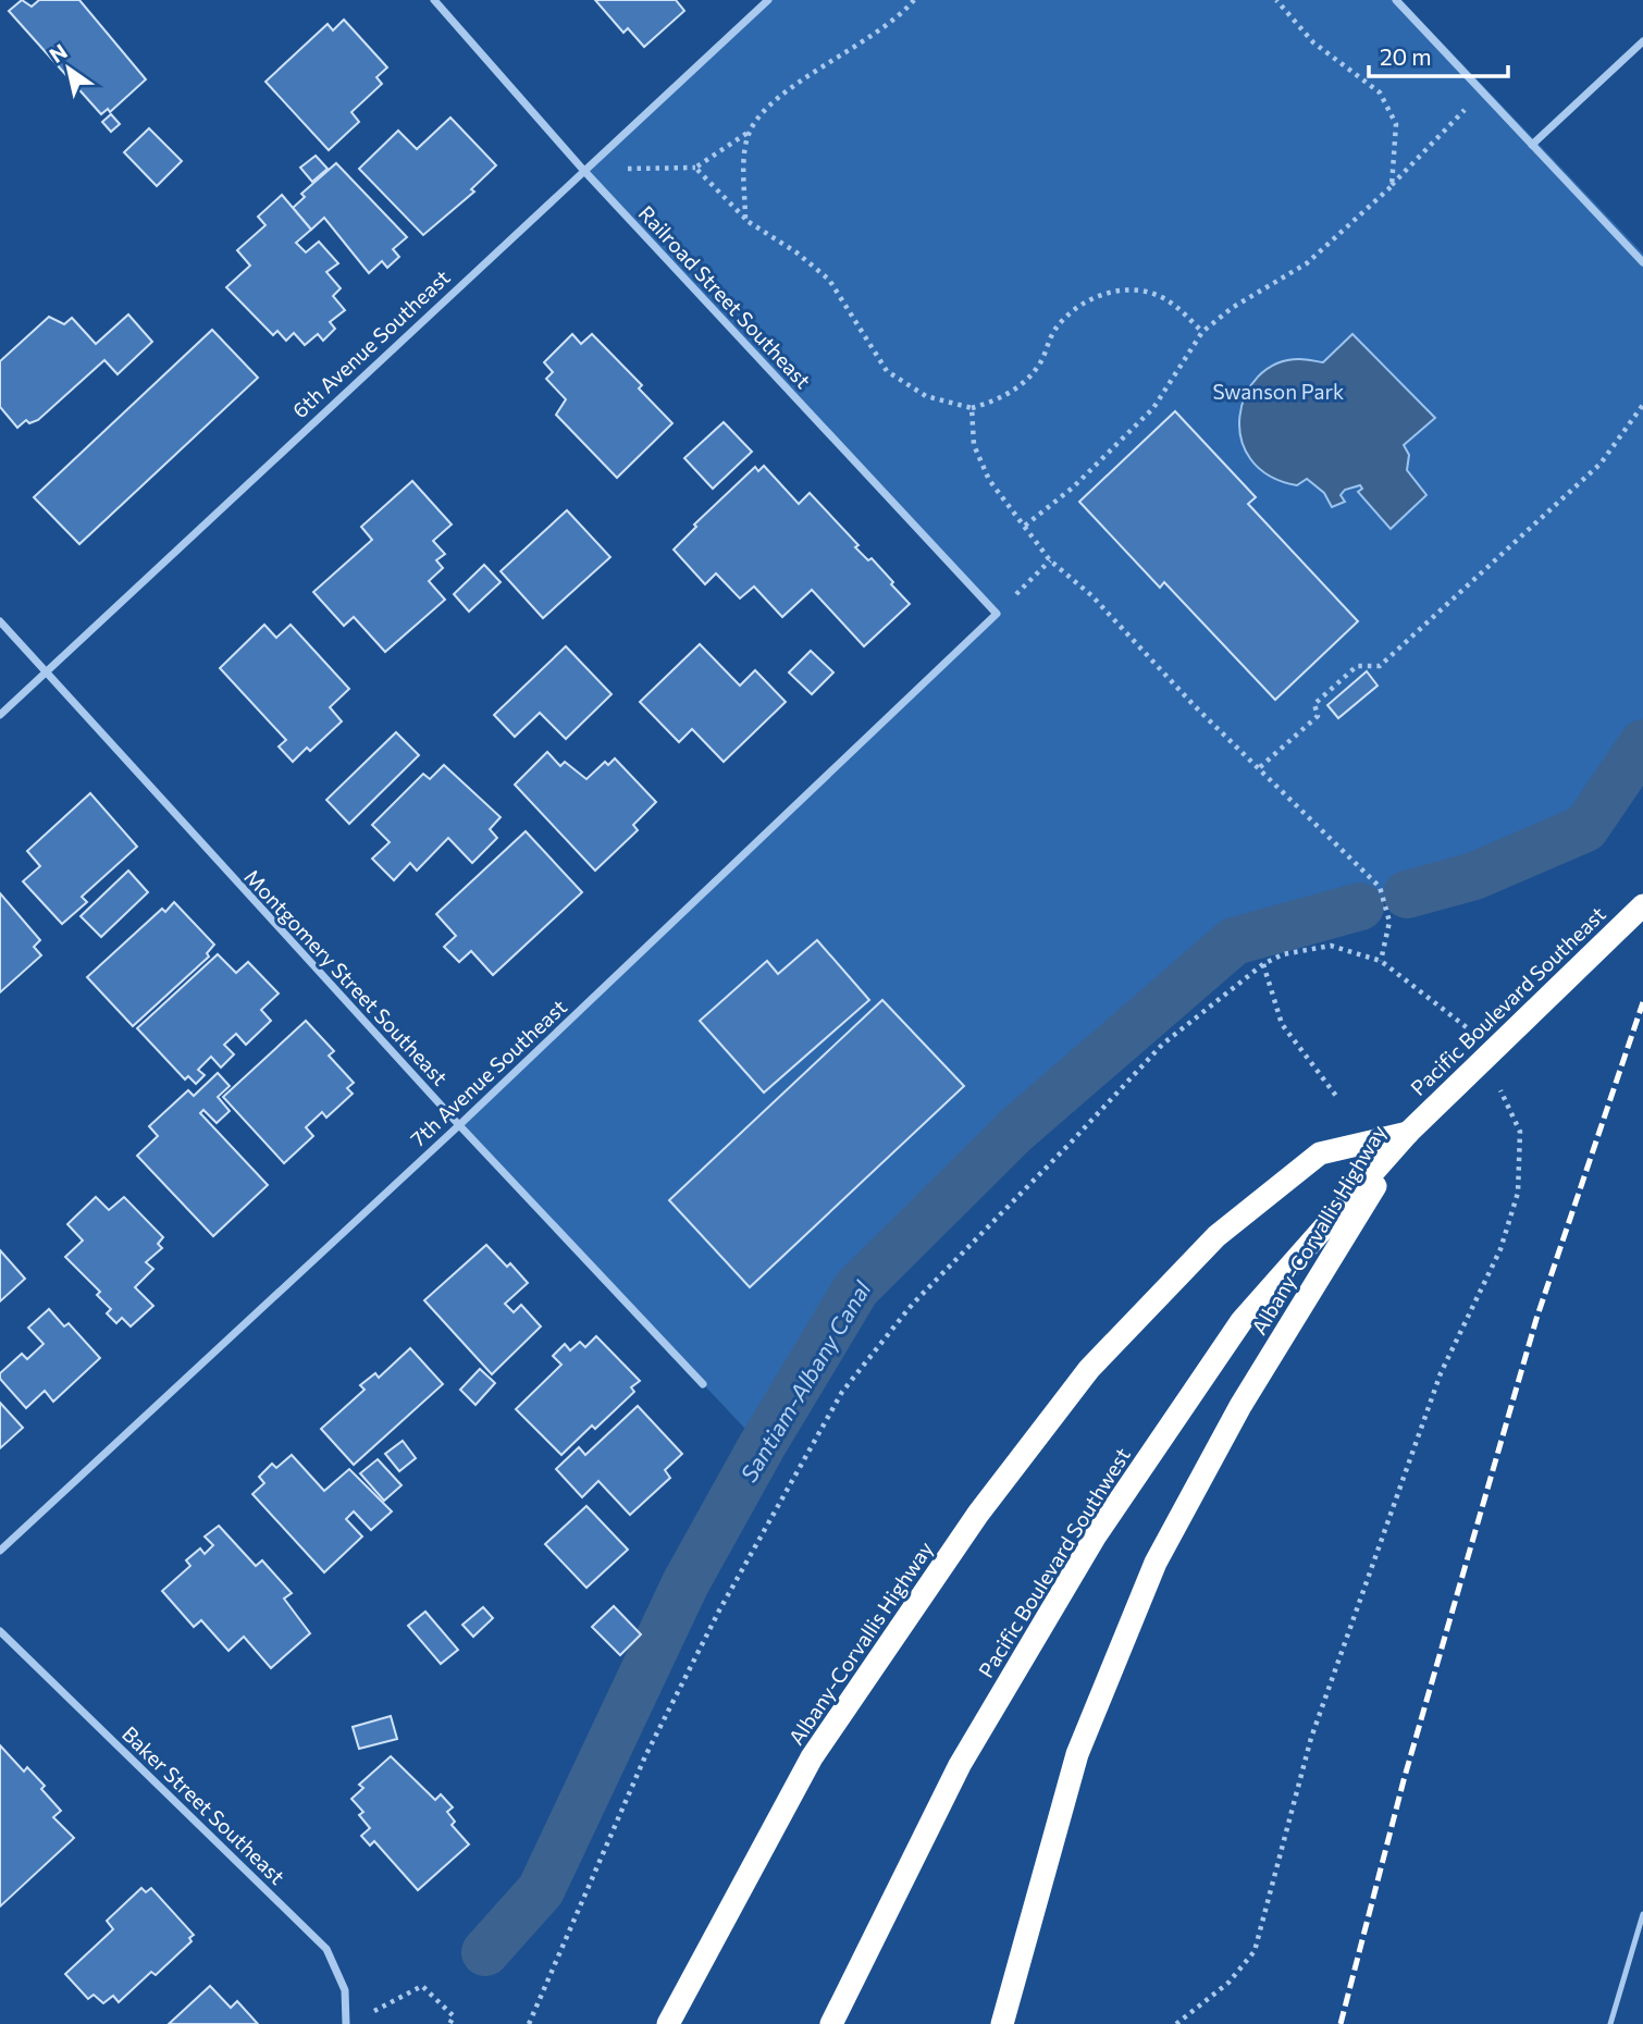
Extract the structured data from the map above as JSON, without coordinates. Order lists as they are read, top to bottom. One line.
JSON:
{"streets":{"highway":["Pacific Boulevard Southeast","Albany-Corvallis Highway","Pacific Boulevard Southwest"],"street":["Railroad Street Southeast","6th Avenue Southeast","Montgomery Street Southeast","7th Avenue Southeast","Baker Street Southeast"]},"crossings":[["Railroad Street Southeast","6th Avenue Southeast"],["Railroad Street Southeast","7th Avenue Southeast"],["6th Avenue Southeast","Montgomery Street Southeast"],["Montgomery Street Southeast","7th Avenue Southeast"],["Pacific Boulevard Southeast","Albany-Corvallis Highway"],["Pacific Boulevard Southeast","Pacific Boulevard Southwest"],["Albany-Corvallis Highway","Pacific Boulevard Southwest"]],"water":["Santiam-Albany Canal"],"parks":["Swanson Park"],"scale_bar":"20 m","north":"top left"}
